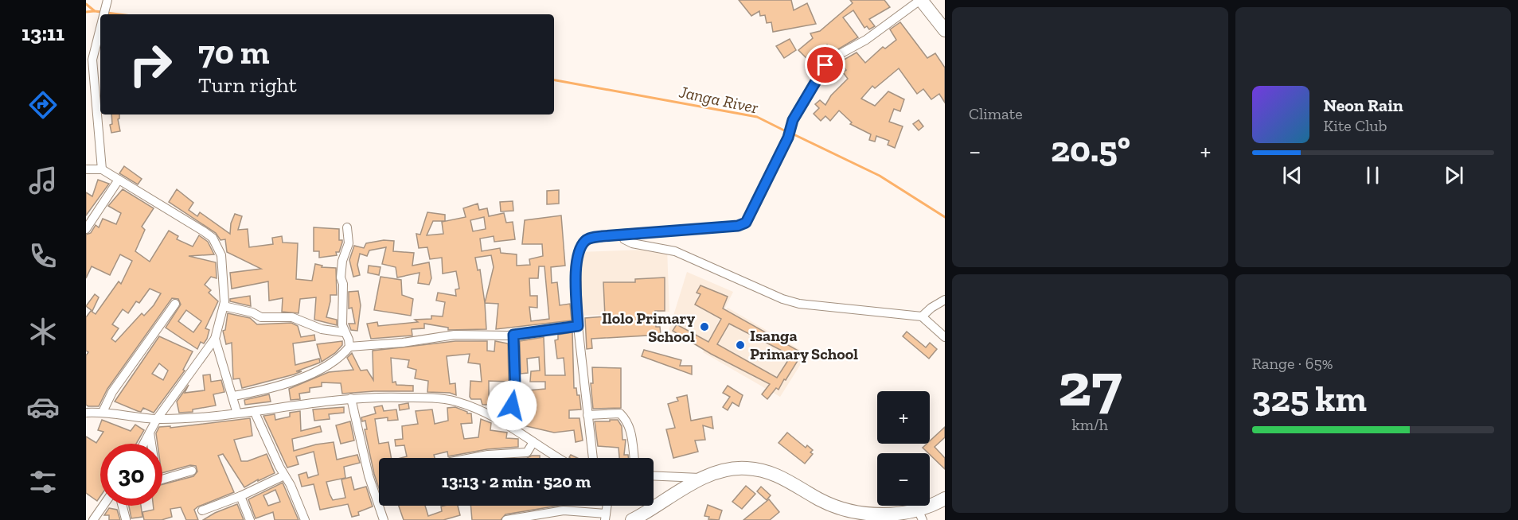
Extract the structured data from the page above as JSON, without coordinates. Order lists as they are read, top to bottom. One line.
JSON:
{"water":["Janga River"],"places":["Ilolo Primary School","Isanga Primary School"],"page":{"tabs":"13:11","tile":["Climate",["27","km/h"],["Range · 65%","325 km"]],"turn":["70 m","Turn right"],"song":["Neon Rain","Kite Club"],"heat":["−","20.5°","+"],"map_buttons":["+","−"],"limit":"30","trip":"13:13 · 2 min · 520 m"}}
